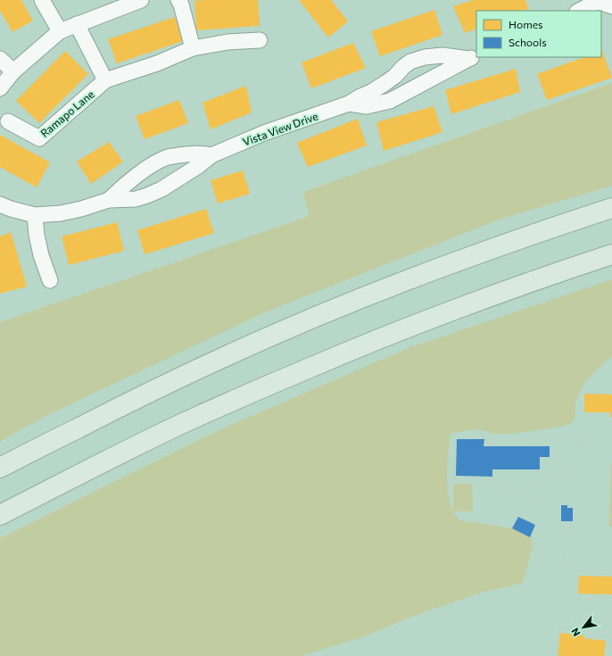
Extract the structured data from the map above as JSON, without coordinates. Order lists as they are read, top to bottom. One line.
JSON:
{"streets":{"street":["Ramapo Lane","Vista View Drive"]},"legend":["Homes","Schools"],"north":"bottom left"}
